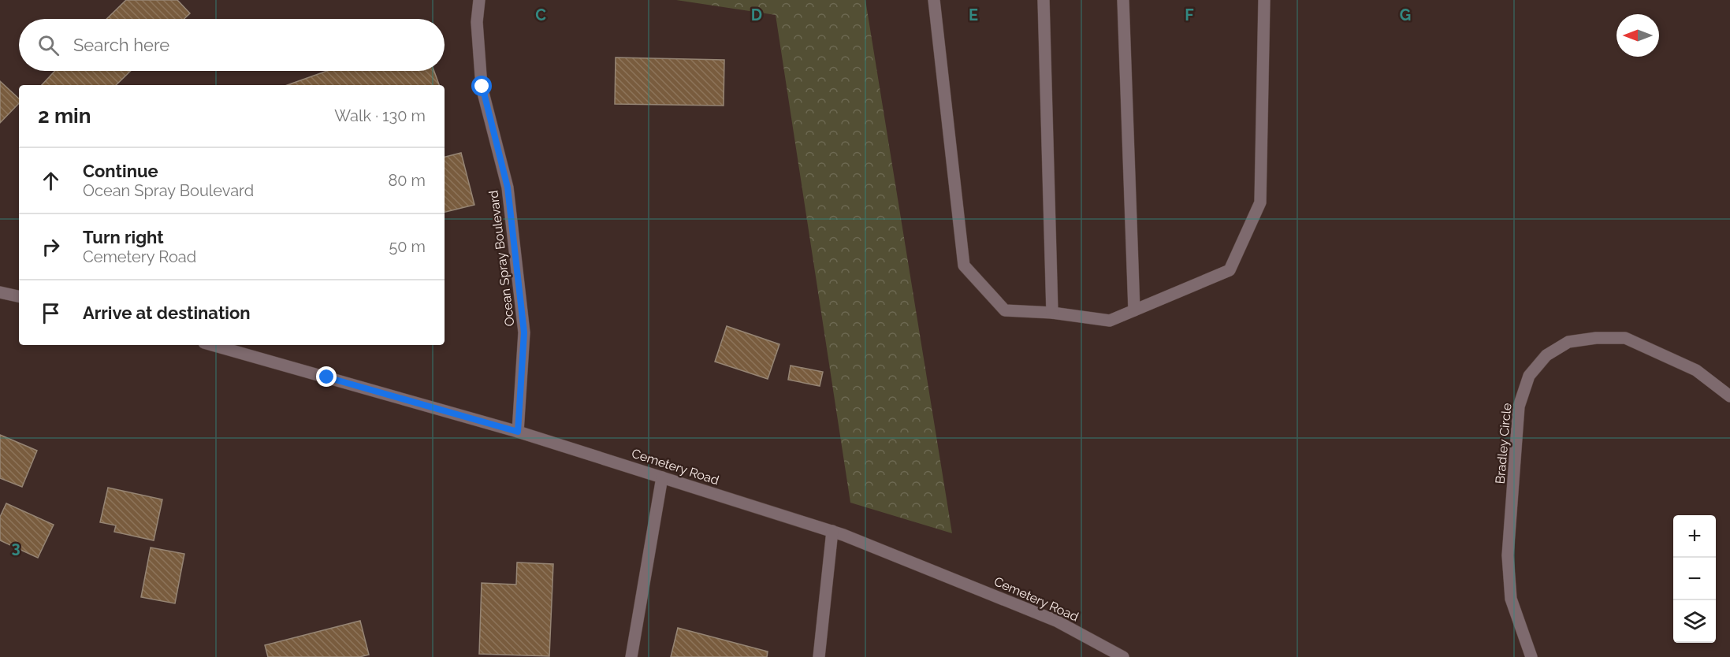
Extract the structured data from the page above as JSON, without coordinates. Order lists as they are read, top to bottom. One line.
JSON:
{"streets":{"street":["Ocean Spray Boulevard","Bradley Circle","Cemetery Road"]},"crossings":[["Ocean Spray Boulevard","Cemetery Road"]],"north":"left","page":{"search":"Search here","heading":["2 min","Walk · 130 m"],"list":[["Continue","Ocean Spray Boulevard","80 m"],["Turn right","Cemetery Road","50 m"],"Arrive at destination"],"map_buttons":["+","−"]},"grid":{"columns":["C","D","E","F","G"],"rows":["3"]}}
